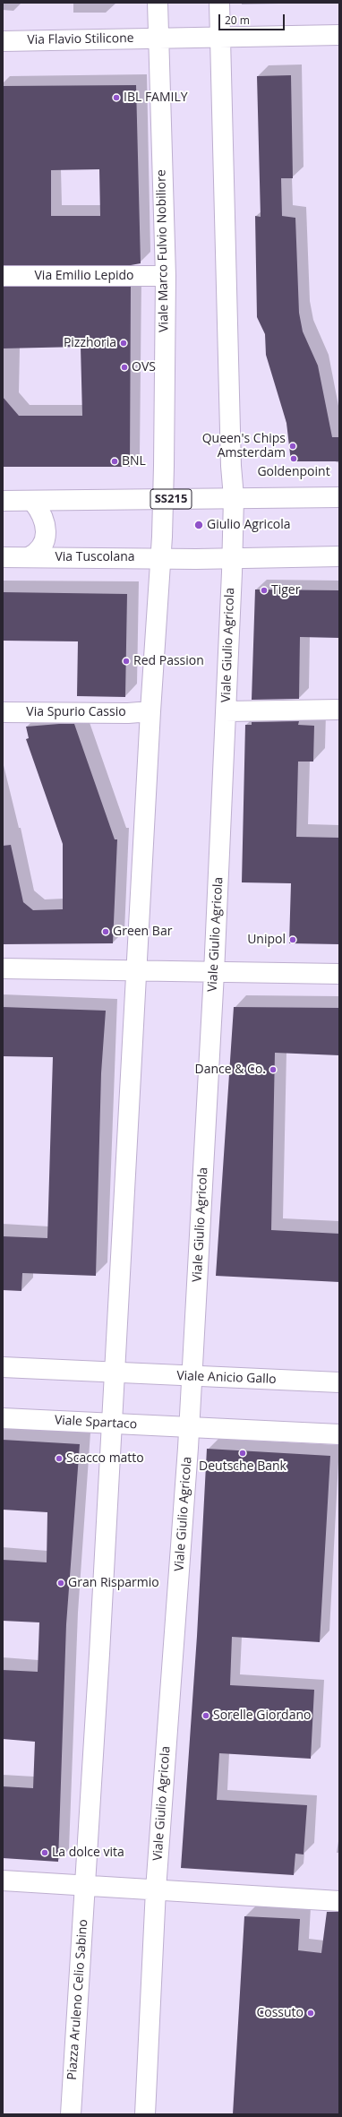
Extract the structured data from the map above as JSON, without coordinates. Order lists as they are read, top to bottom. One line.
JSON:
{"streets":{"street":["Via Flavio Stilicone","Viale Marco Fulvio Nobiliore","Via Emilio Lepido","SS215","Via Tuscolana","Viale Giulio Agricola","Via Spurio Cassio","Viale Anicio Gallo","Viale Spartaco","Piazza Aruleno Celio Sabino"]},"crossings":[["Via Flavio Stilicone","Viale Marco Fulvio Nobiliore"],["Viale Marco Fulvio Nobiliore","Via Emilio Lepido"],["Viale Marco Fulvio Nobiliore","SS215"],["SS215","Via Tuscolana"],["Via Tuscolana","Viale Giulio Agricola"],["Viale Giulio Agricola","Viale Anicio Gallo"],["Viale Giulio Agricola","Viale Spartaco"]],"places":["IBL FAMILY","Pizzhoria","OVS","Queen's Chips Amsterdam","Goldenpoint","BNL","Giulio Agricola","Tiger","Red Passion","Green Bar","Unipol","Dance & Co.","Deutsche Bank","Scacco matto","Gran Risparmio","Sorelle Giordano","La dolce vita","Cossuto"],"scale_bar":"20 m"}
